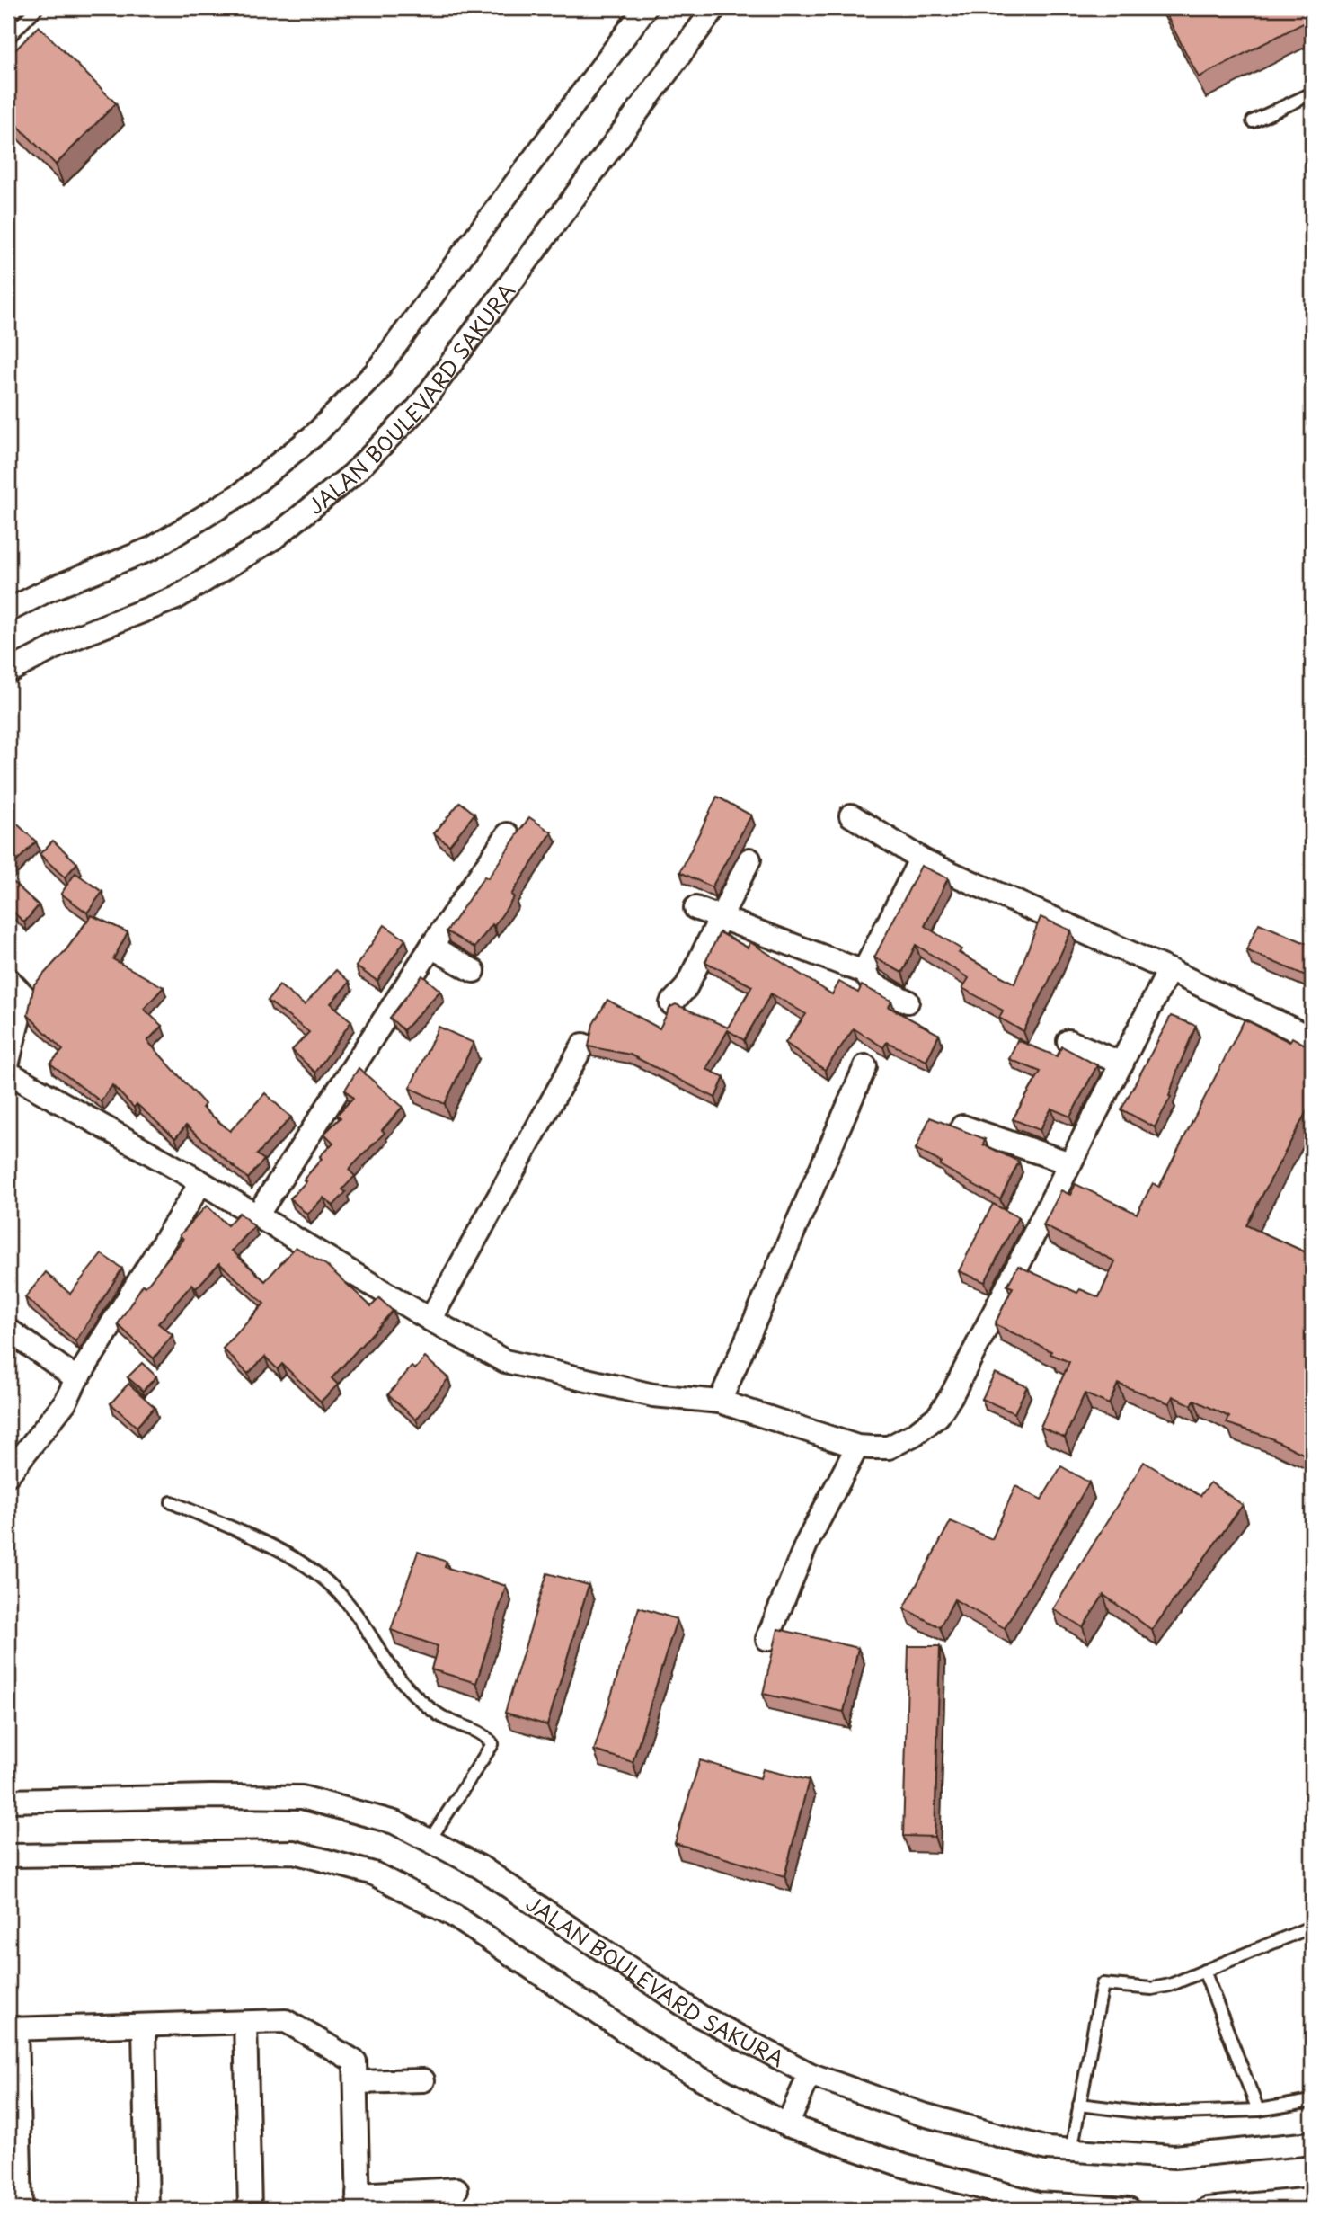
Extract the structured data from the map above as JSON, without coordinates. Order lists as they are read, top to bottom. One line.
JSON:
{"streets":{"street":["JALAN BOULEVARD SAKURA"]}}
